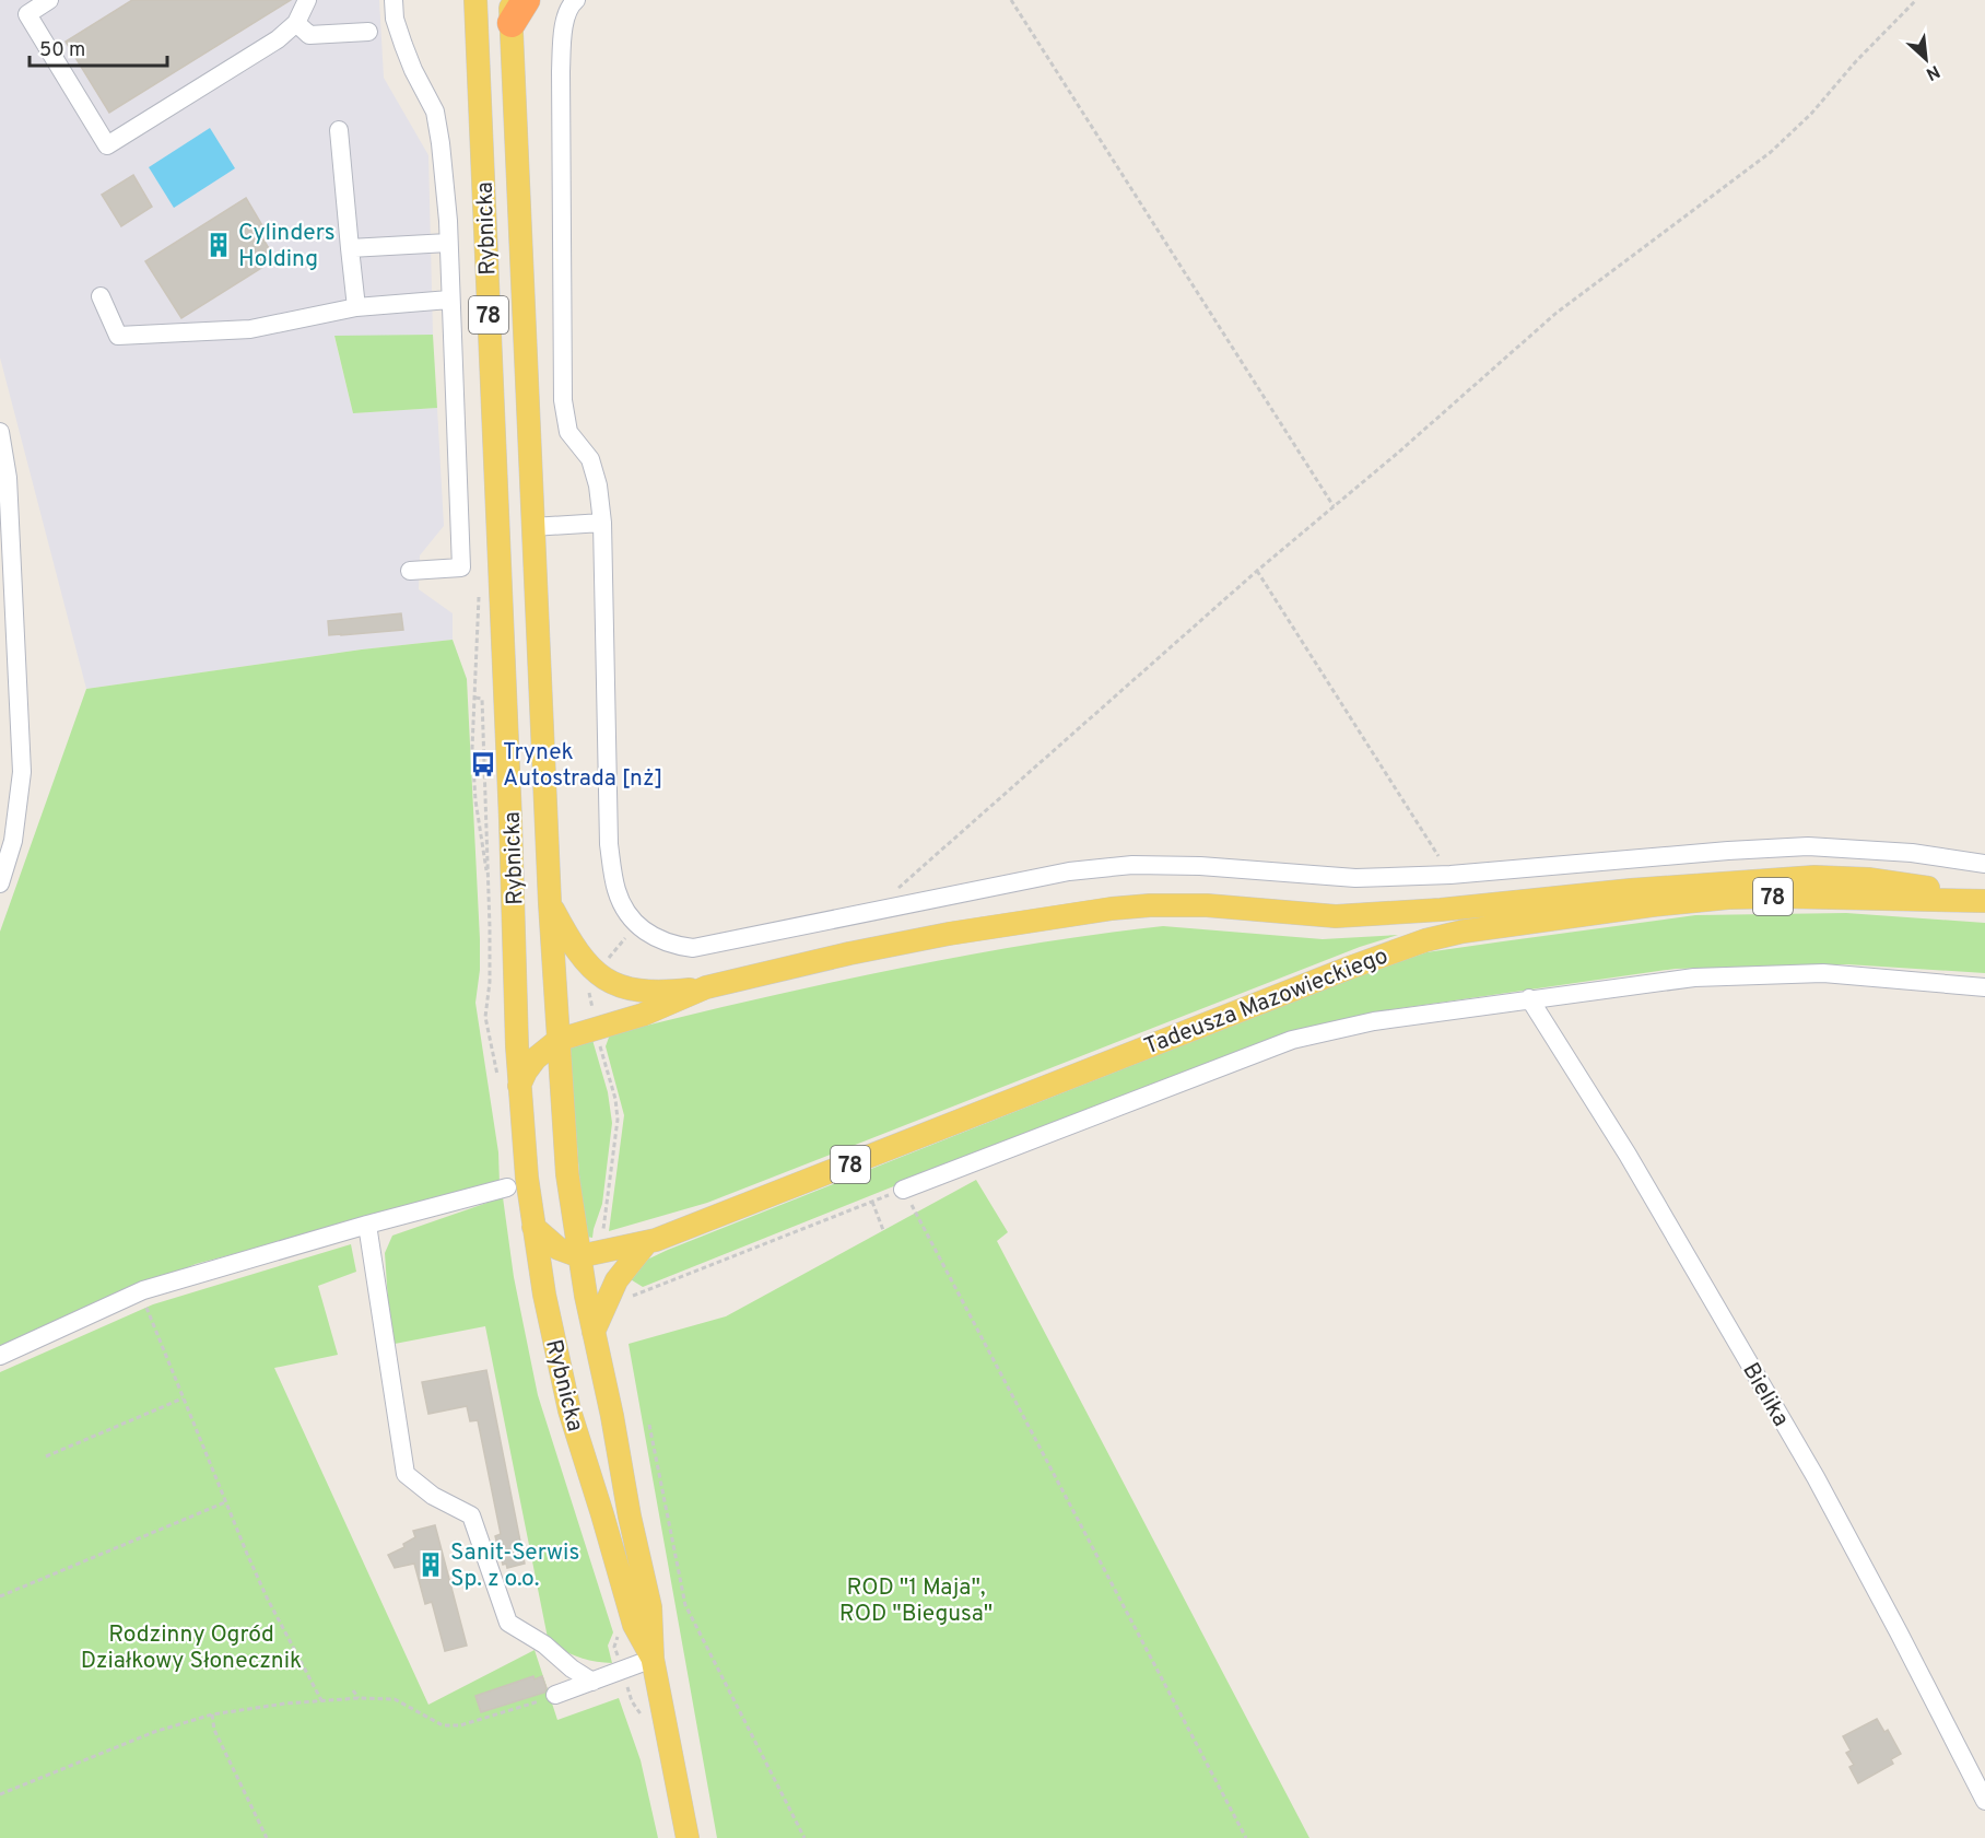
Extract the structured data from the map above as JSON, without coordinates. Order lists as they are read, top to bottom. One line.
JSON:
{"streets":{"main road":["Rybnicka","78","Tadeusza Mazowieckiego"],"street":["Bielika"]},"crossings":[["Rybnicka","78"],["Rybnicka","Tadeusza Mazowieckiego"],["78","Tadeusza Mazowieckiego"]],"parks":["ROD \"1 Maja\", ROD \"Biegusa\"","Rodzinny Ogród Działkowy Słonecznik"],"places":{"building":["Cylinders Holding","Sanit-Serwis Sp. z o.o."],"bus stop":["Trynek Autostrada [nż]"]},"scale_bar":"50 m","north":"bottom right"}
